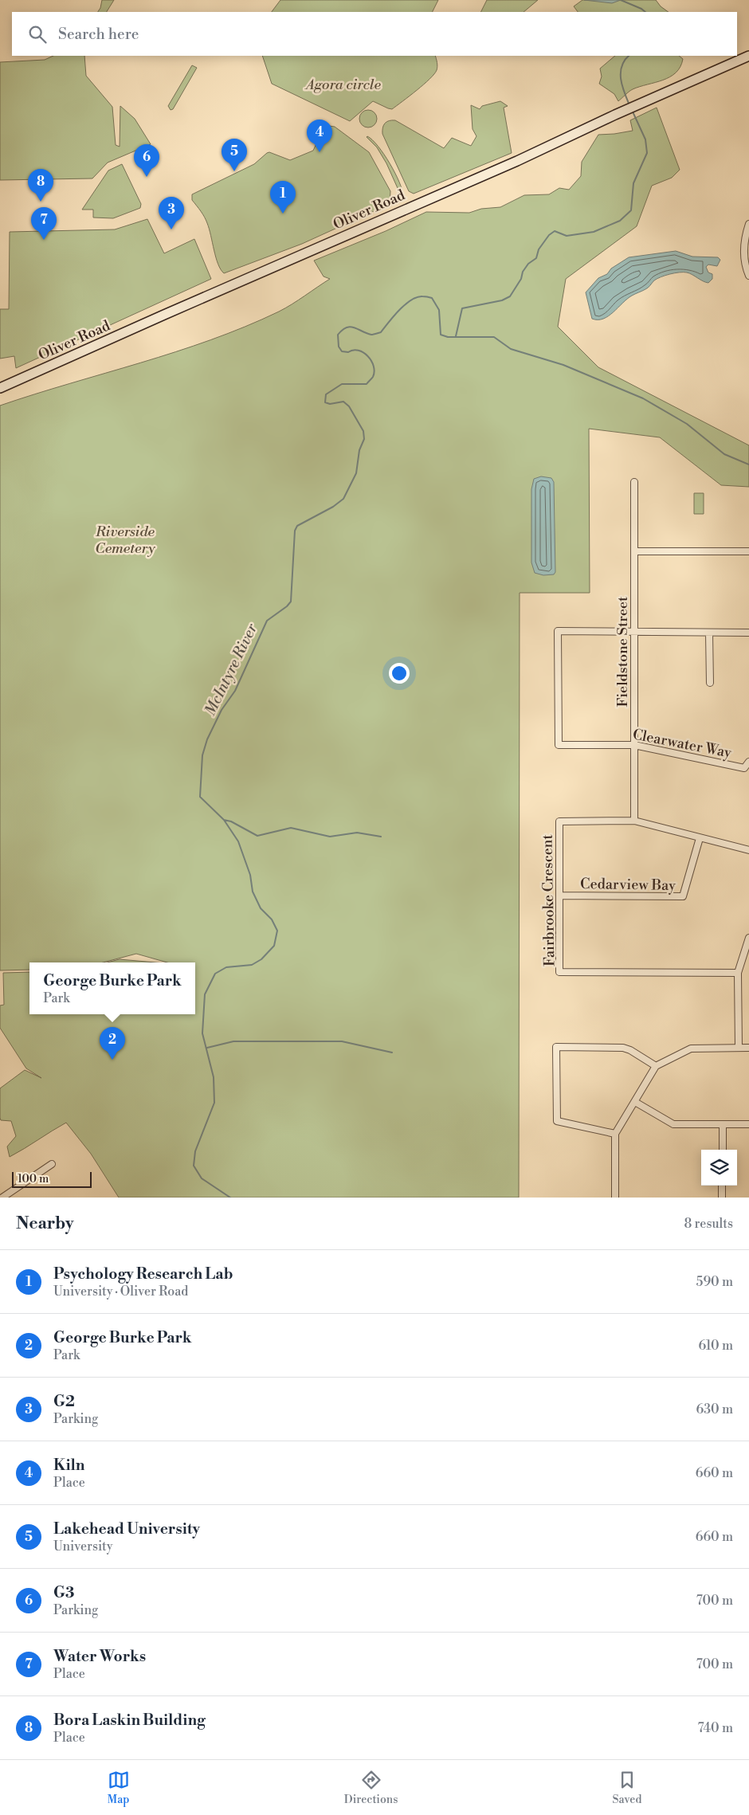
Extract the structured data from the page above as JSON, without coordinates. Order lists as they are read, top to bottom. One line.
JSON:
{"streets":{"main road":["Oliver Road"],"street":["Fieldstone Street","Clearwater Way","Cedarview Bay","Fairbrooke Crescent"]},"crossings":[["Fieldstone Street","Clearwater Way"],["Fieldstone Street","Fairbrooke Crescent"],["Cedarview Bay","Fairbrooke Crescent"]],"water":["McIntyre River"],"parks":["Agora circle","Riverside Cemetery"],"scale_bar":"100 m","page":{"search":"Search here","pins":["4","5","6","8","1","3","7","2"],"popup":["George Burke Park","Park"],"scale":"100 m","heading":["Nearby","8 results"],"list":[{"mark":"1","name":"Psychology Research Lab","note":"University · Oliver Road","value":"590 m"},{"mark":"2","name":"George Burke Park","note":"Park","value":"610 m"},{"mark":"3","name":"G2","note":"Parking","value":"630 m"},{"mark":"4","name":"Kiln","note":"Place","value":"660 m"},{"mark":"5","name":"Lakehead University","note":"University","value":"660 m"},{"mark":"6","name":"G3","note":"Parking","value":"700 m"},{"mark":"7","name":"Water Works","note":"Place","value":"700 m"},{"mark":"8","name":"Bora Laskin Building","note":"Place","value":"740 m"}],"nav":["Map","Directions","Saved"]}}
